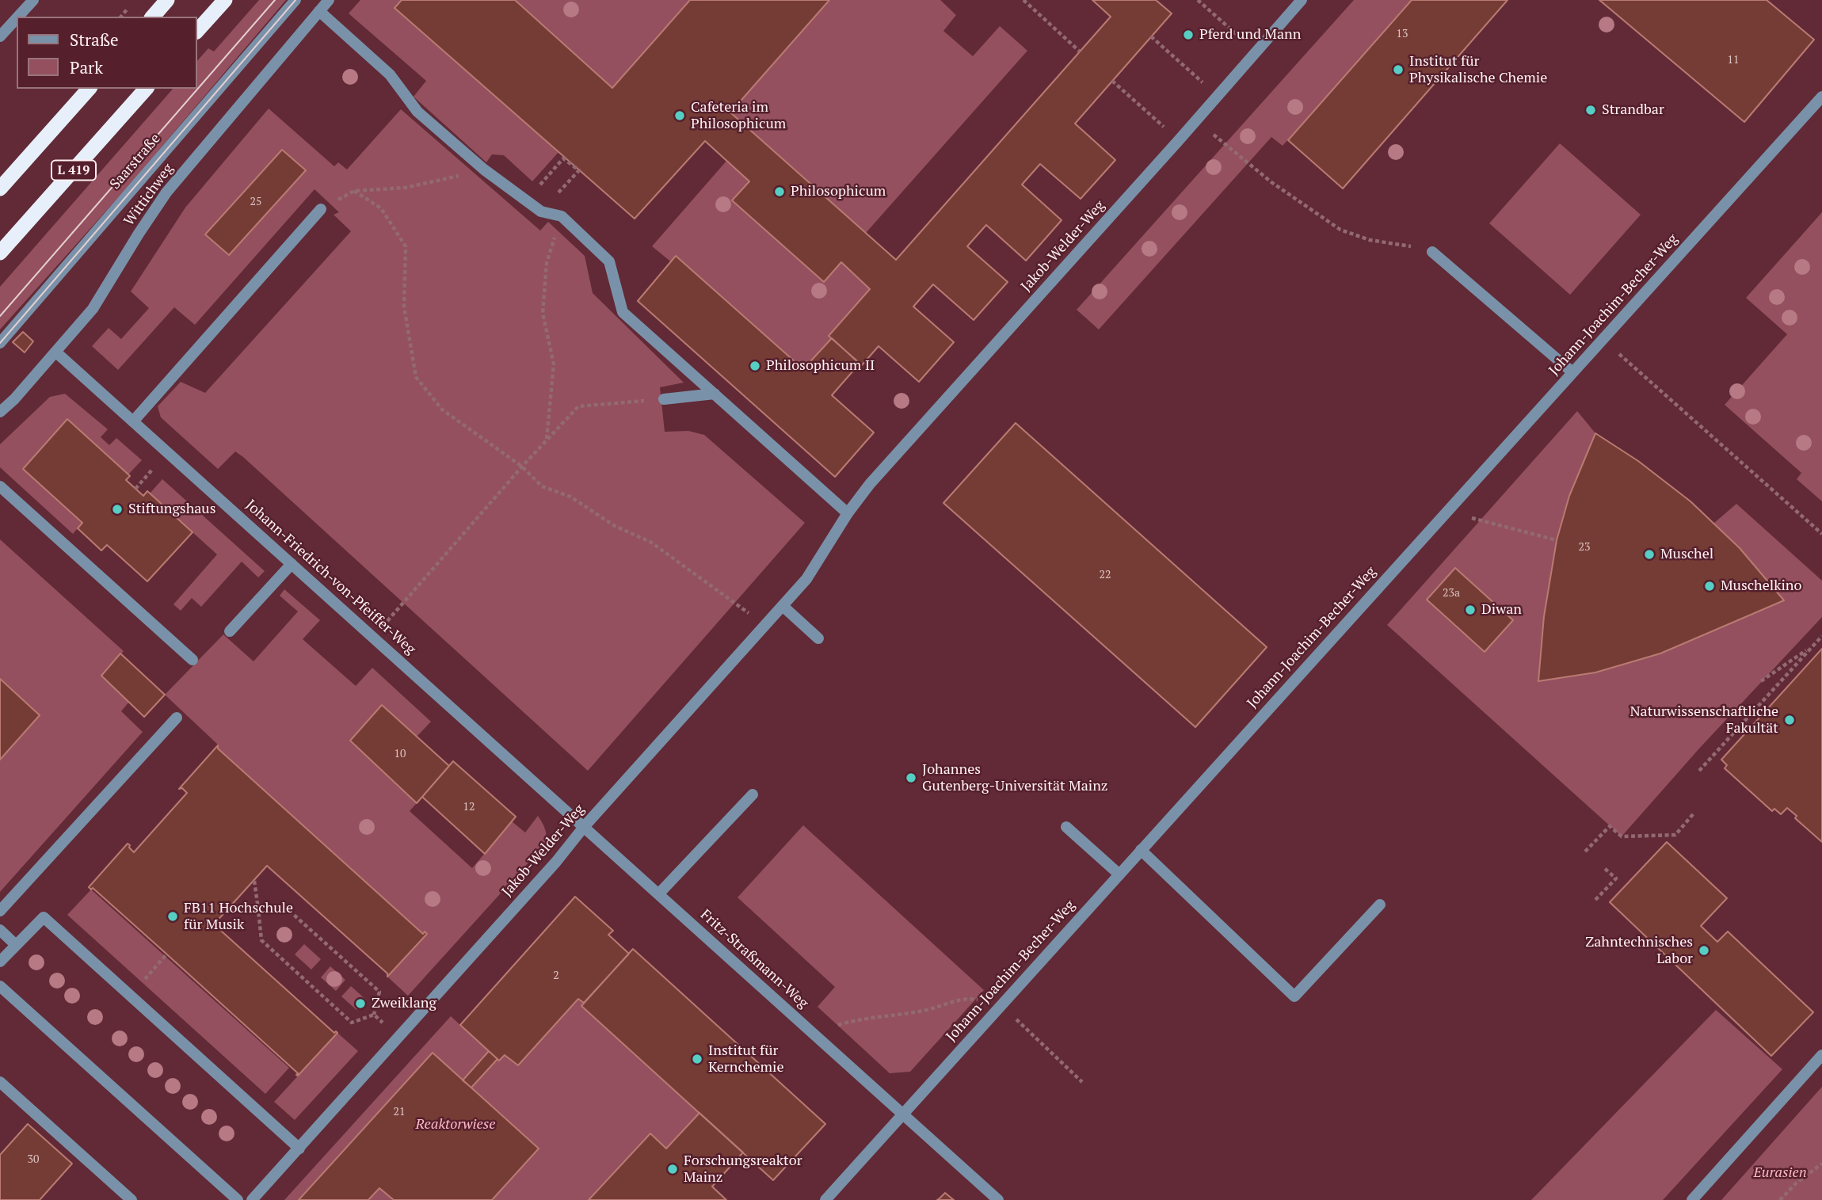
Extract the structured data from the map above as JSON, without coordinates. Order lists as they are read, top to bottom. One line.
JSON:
{"streets":{"highway":["L 419"],"street":["Saarstraße","Wittichweg","Jakob-Welder-Weg","Johann-Joachim-Becher-Weg","Johann-Friedrich-von-Pfeiffer-Weg","Fritz-Straßmann-Weg"]},"crossings":[["Wittichweg","Johann-Friedrich-von-Pfeiffer-Weg"],["Jakob-Welder-Weg","Johann-Friedrich-von-Pfeiffer-Weg"],["Jakob-Welder-Weg","Fritz-Straßmann-Weg"],["Johann-Joachim-Becher-Weg","Fritz-Straßmann-Weg"],["Johann-Friedrich-von-Pfeiffer-Weg","Fritz-Straßmann-Weg"]],"parks":["Reaktorwiese","Eurasien"],"places":["Pferd und Mann","Institut für Physikalische Chemie","Strandbar","Cafeteria im Philosophicum","Philosophicum","Philosophicum II","Stiftungshaus","Muschel","Muschelkino","Diwan","Naturwissenschaftliche Fakultät","Johannes Gutenberg-Universität Mainz","FB11 Hochschule für Musik","Zahntechnisches Labor","Zweiklang","Institut für Kernchemie","Forschungsreaktor Mainz"],"house_numbers":["13","11","25","23","22","23a","10","12","2","21","30"],"legend":["Straße","Park"]}
